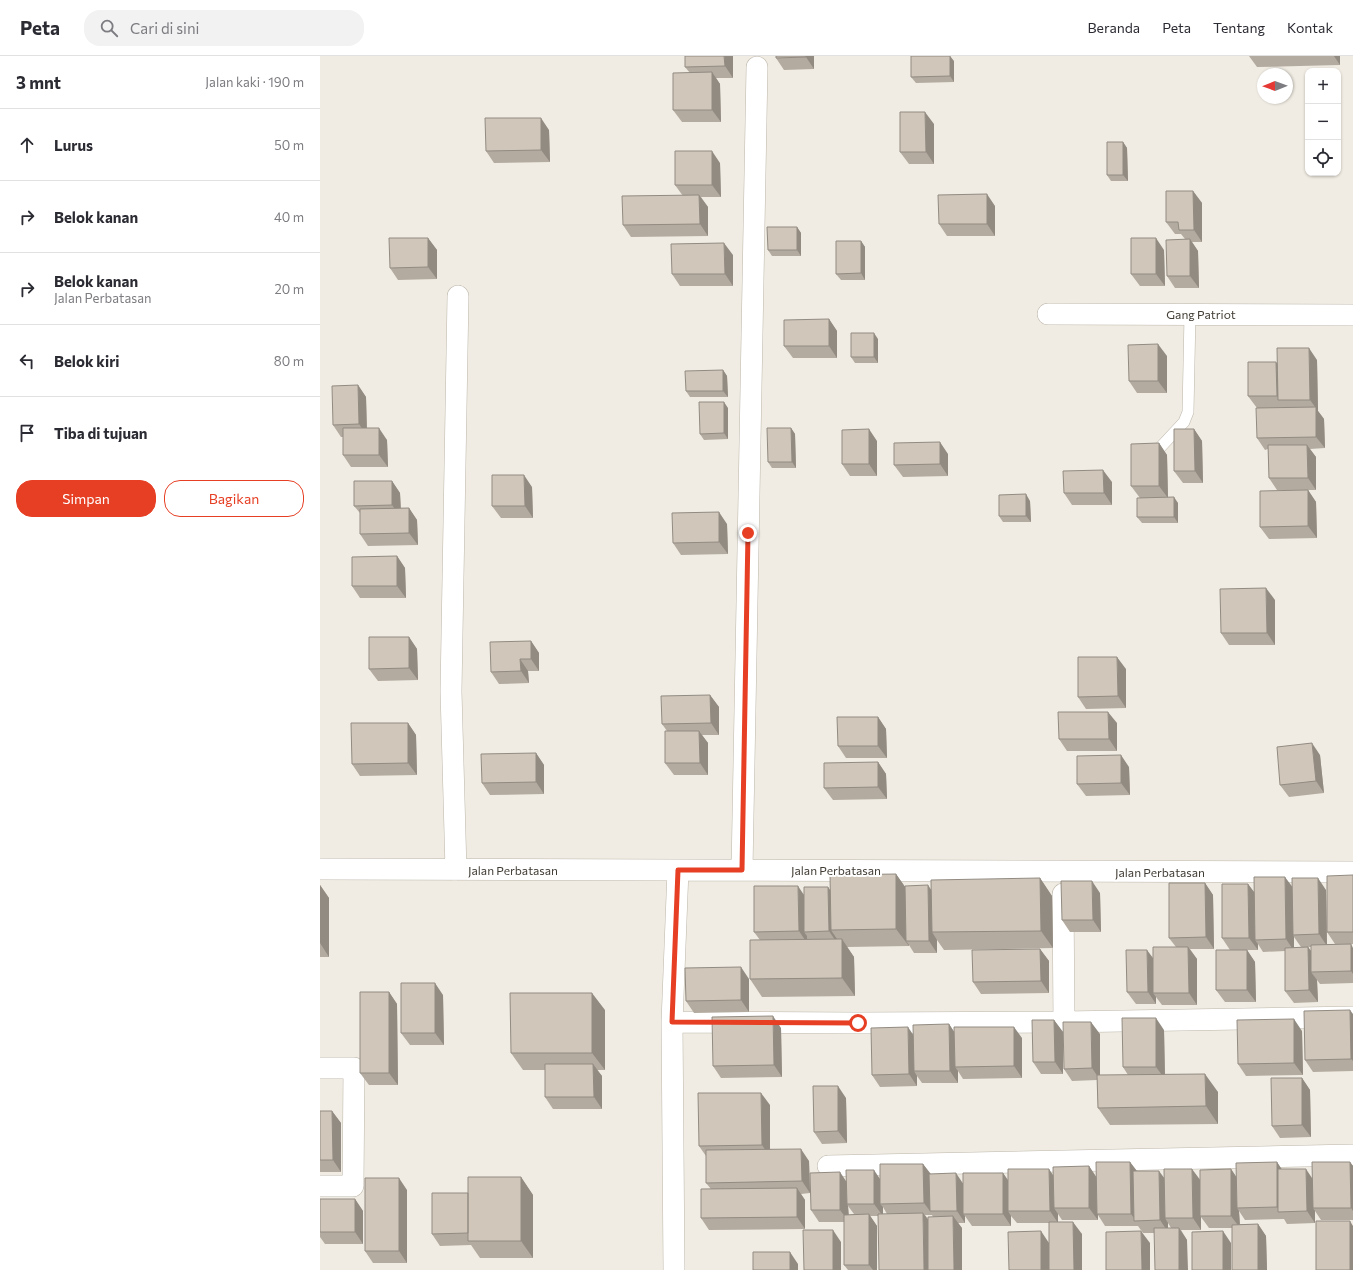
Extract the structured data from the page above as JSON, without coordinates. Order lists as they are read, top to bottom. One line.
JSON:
{"streets":{"street":["Gang Patriot","Jalan Perbatasan"]},"north":"left","page":{"header":"Peta","search":"Cari di sini","nav":["Beranda","Peta","Tentang","Kontak"],"heading":["3 mnt","Jalan kaki · 190 m"],"map_buttons":["+","−"],"list":[["Lurus","50 m"],["Belok kanan","40 m"],["Belok kanan","Jalan Perbatasan","20 m"],["Belok kiri","80 m"],"Tiba di tujuan"],"buttons":["Simpan","Bagikan"]}}
